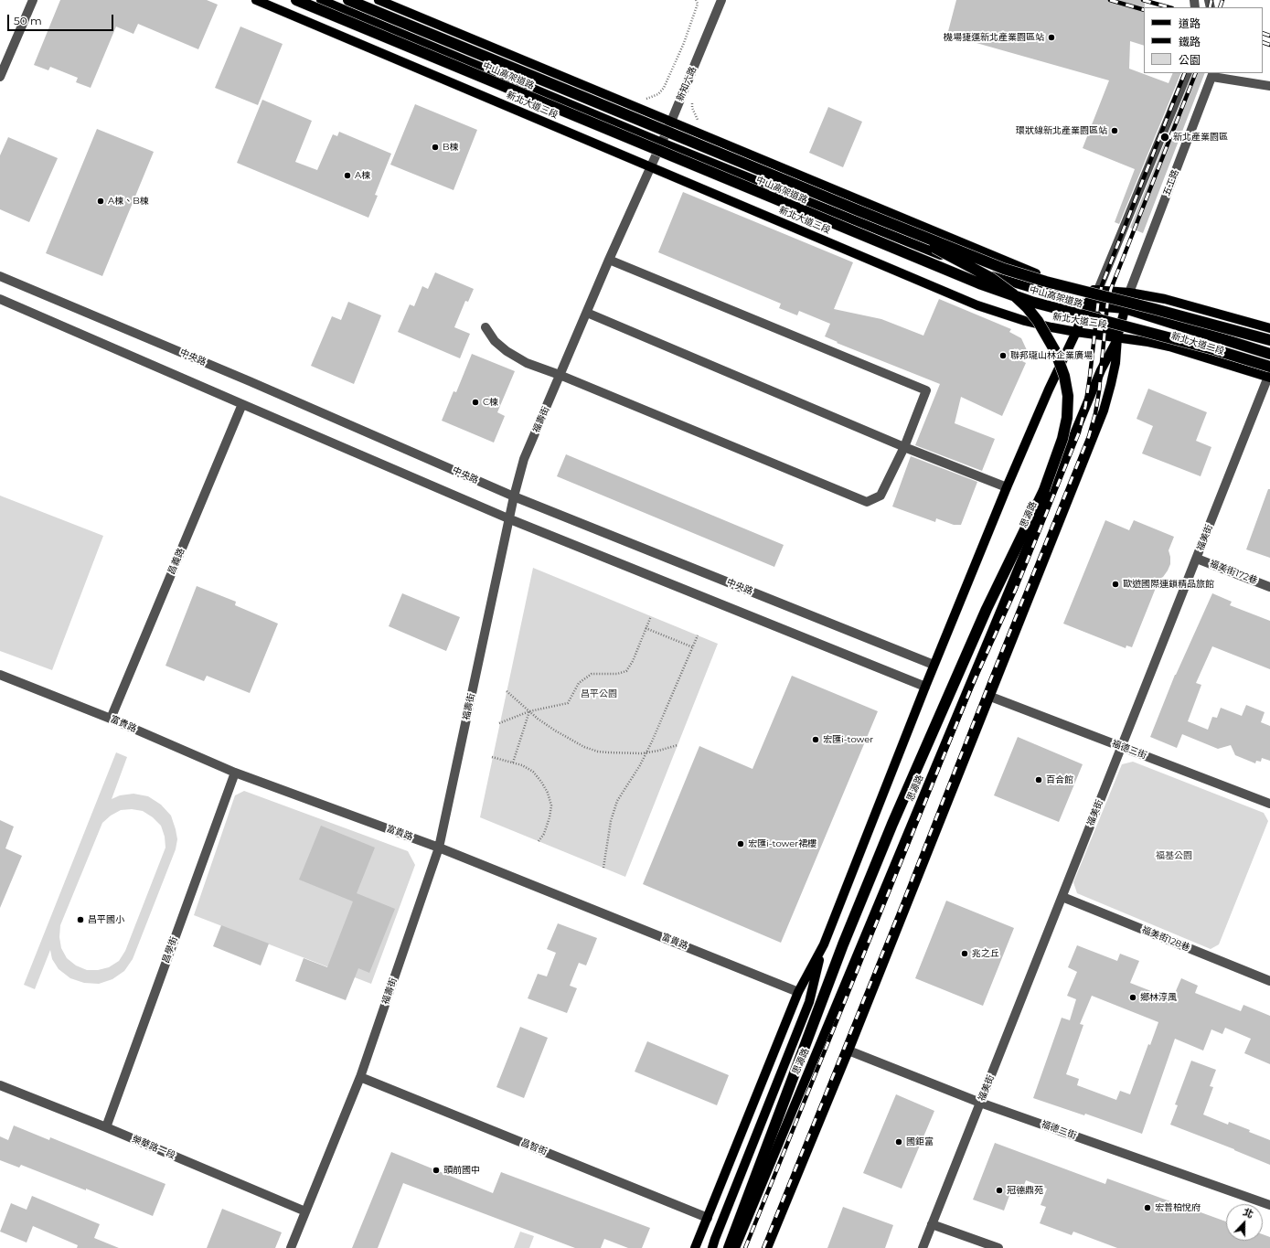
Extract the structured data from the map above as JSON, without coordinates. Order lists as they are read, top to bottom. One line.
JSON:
{"streets":{"highway":["中山高架道路"],"main road":["新北大道三段","新北大道二段","思源路"],"street":["新知六路","五工路","中央路","福壽街","福美街","昌義路","福美街172巷","富貴路","福德三街","福美街128巷","昌學街","福德二街","榮華路一段","昌智街"]},"crossings":[["中山高架道路","新北大道二段"],["中山高架道路","福美街"],["新知六路","新北大道三段"],["新知六路","福壽街"],["新北大道三段","新北大道二段"],["新北大道三段","福壽街"],["新北大道三段","思源路"],["五工路","思源路"],["新北大道二段","思源路"],["新北大道二段","福美街"],["中央路","福壽街"],["中央路","思源路"],["福壽街","富貴路"],["福壽街","榮華路一段"],["福壽街","昌智街"],["思源路","富貴路"],["思源路","福德三街"],["思源路","福德二街"],["思源路","昌智街"],["福美街","福美街172巷"],["福美街","福德三街"],["福美街","福美街128巷"],["福美街","福德二街"],["昌義路","富貴路"],["富貴路","昌學街"],["昌學街","榮華路一段"]],"parks":["昌平公園","福基公園"],"places":["機場捷運新北產業園區站","環狀線新北產業園區站","新北產業園區","B棟","A棟","A棟、B棟","聯邦瓏山林企業廣場","C棟","歐遊國際連鎖精品旅館","宏匯i-tower","百合館","宏匯i-tower裙樓","昌平國小","兆之丘","鄉林淳風","國鉅富","頭前國中","冠德鼎苑","宏普柏悅府"],"legend":["道路","鐵路","公園"],"scale_bar":"50 m","north":"top"}
